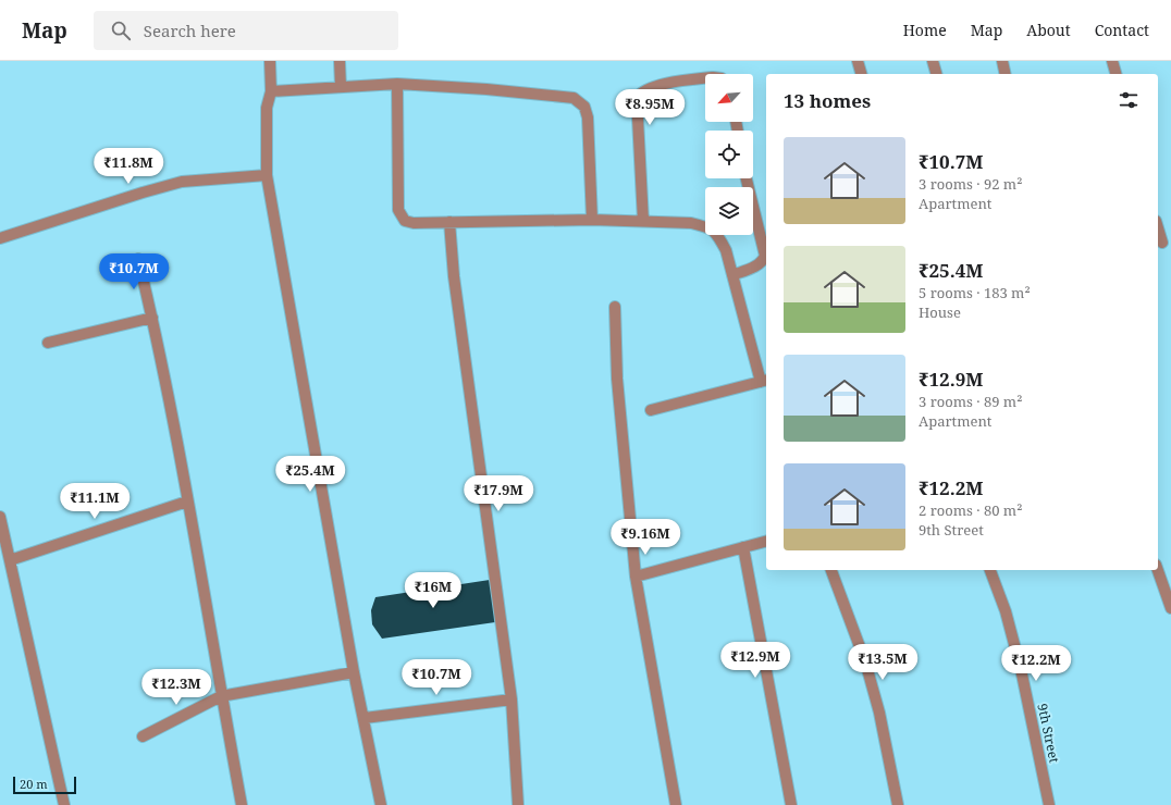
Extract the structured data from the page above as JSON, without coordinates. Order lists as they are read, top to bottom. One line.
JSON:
{"streets":{"street":["9th Street"]},"scale_bar":"20 m","north":"bottom left","page":{"header":"Map","search":"Search here","nav":["Home","Map","About","Contact"],"heading":"13 homes","price":["₹8.95M","₹11.8M","₹10.7M","₹25.4M","₹17.9M","₹11.1M","₹9.16M","₹16M","₹12.9M","₹13.5M","₹12.2M","₹10.7M","₹12.3M"],"list":[{"name":"₹10.7M","note":"3 rooms · 92 m² · Apartment"},{"name":"₹25.4M","note":"5 rooms · 183 m² · House"},{"name":"₹12.9M","note":"3 rooms · 89 m² · Apartment"},{"name":"₹12.2M","note":"2 rooms · 80 m² · 9th Street"}],"scale":"20 m"}}
